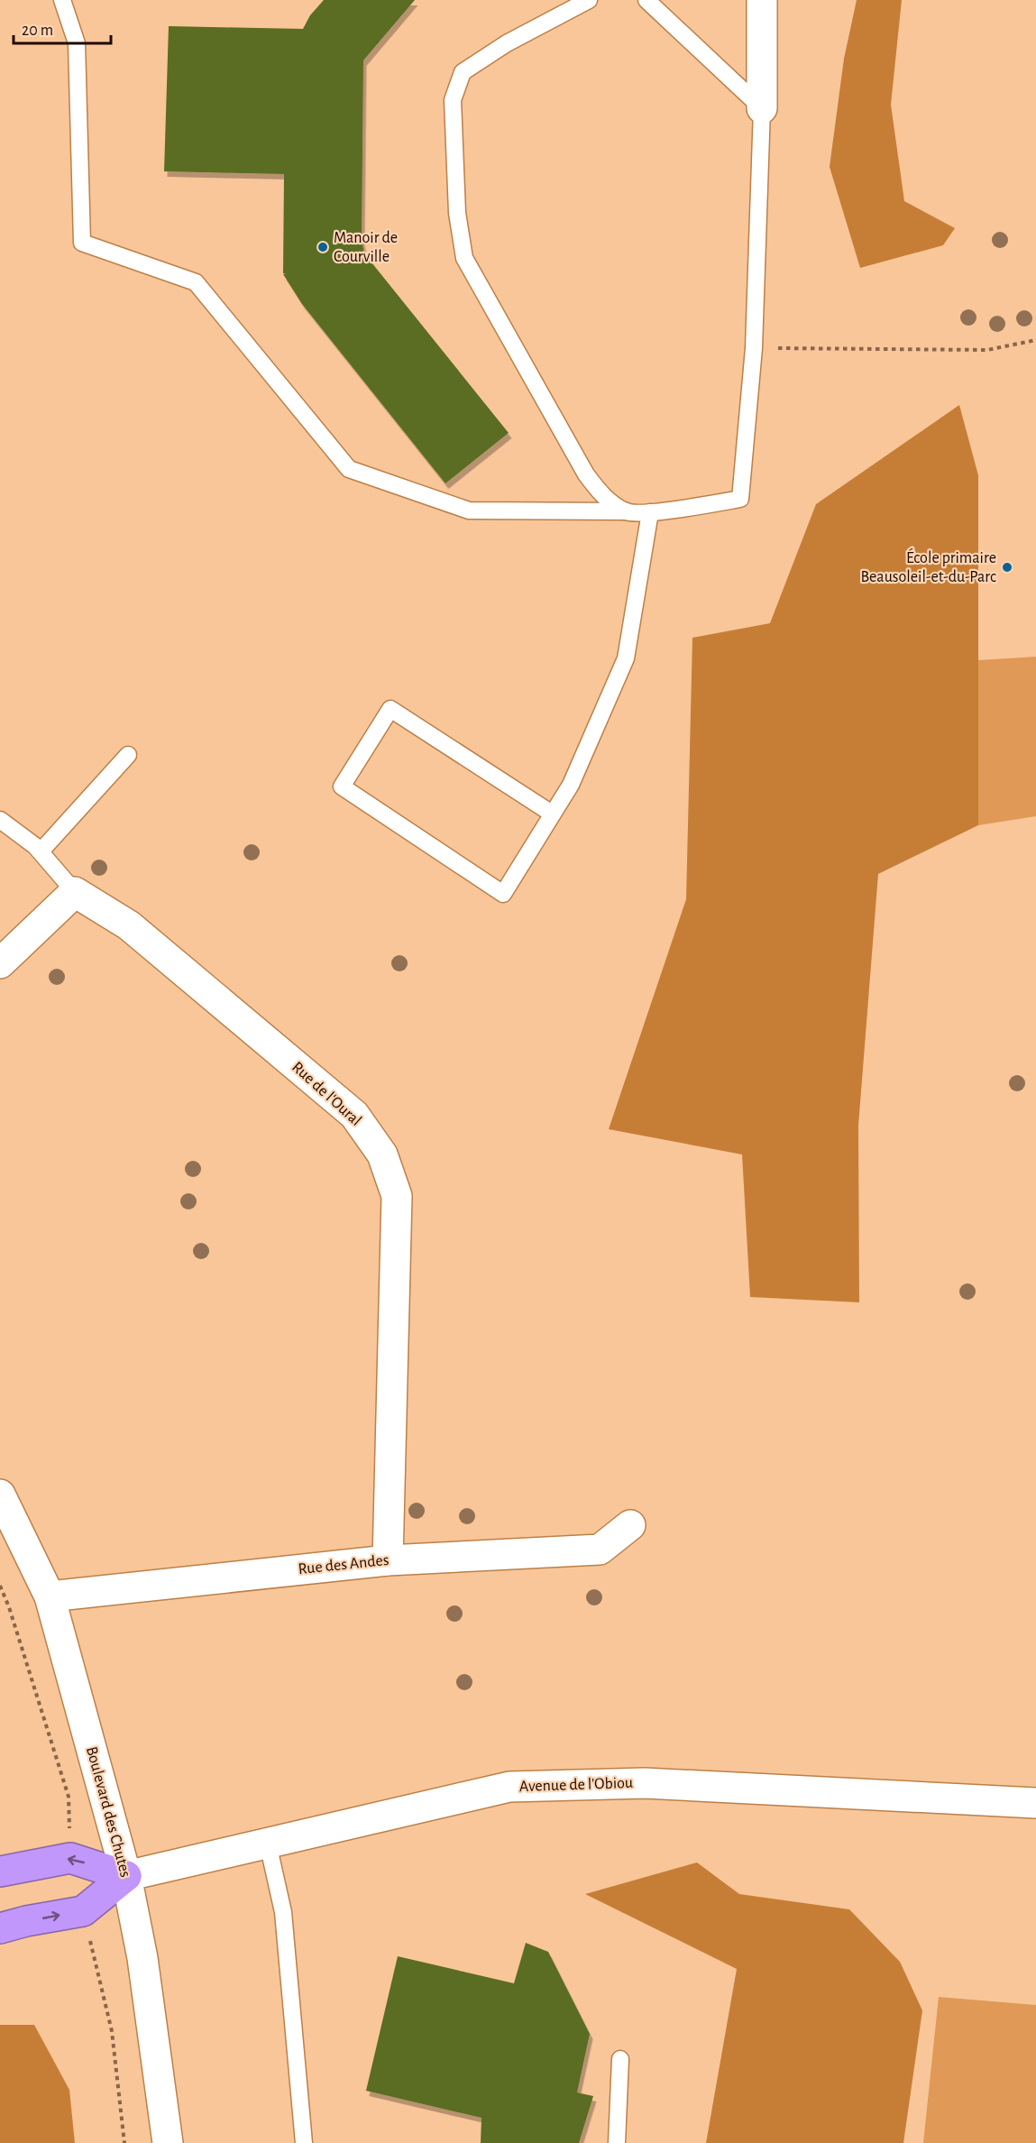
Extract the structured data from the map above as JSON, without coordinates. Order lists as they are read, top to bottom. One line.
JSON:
{"streets":{"street":["Rue de l'Oural","Rue des Andes","Avenue de l'Obiou","Boulevard des Chutes"]},"crossings":[["Rue de l'Oural","Rue des Andes"],["Rue des Andes","Boulevard des Chutes"],["Avenue de l'Obiou","Boulevard des Chutes"]],"places":["Manoir de Courville","École primaire Beausoleil-et-du-Parc"],"scale_bar":"20 m"}
